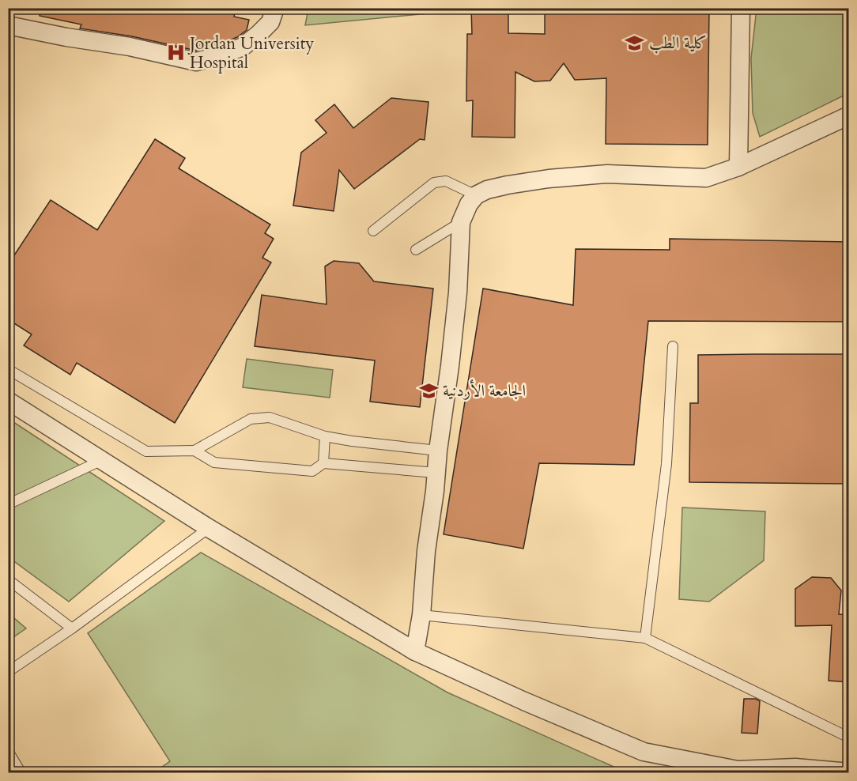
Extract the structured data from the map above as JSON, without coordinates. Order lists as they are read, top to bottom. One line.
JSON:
{"places":{"school or university":["كلية الطب","الجامعة الأردنية"],"hospital":["Jordan University Hospital"]}}
